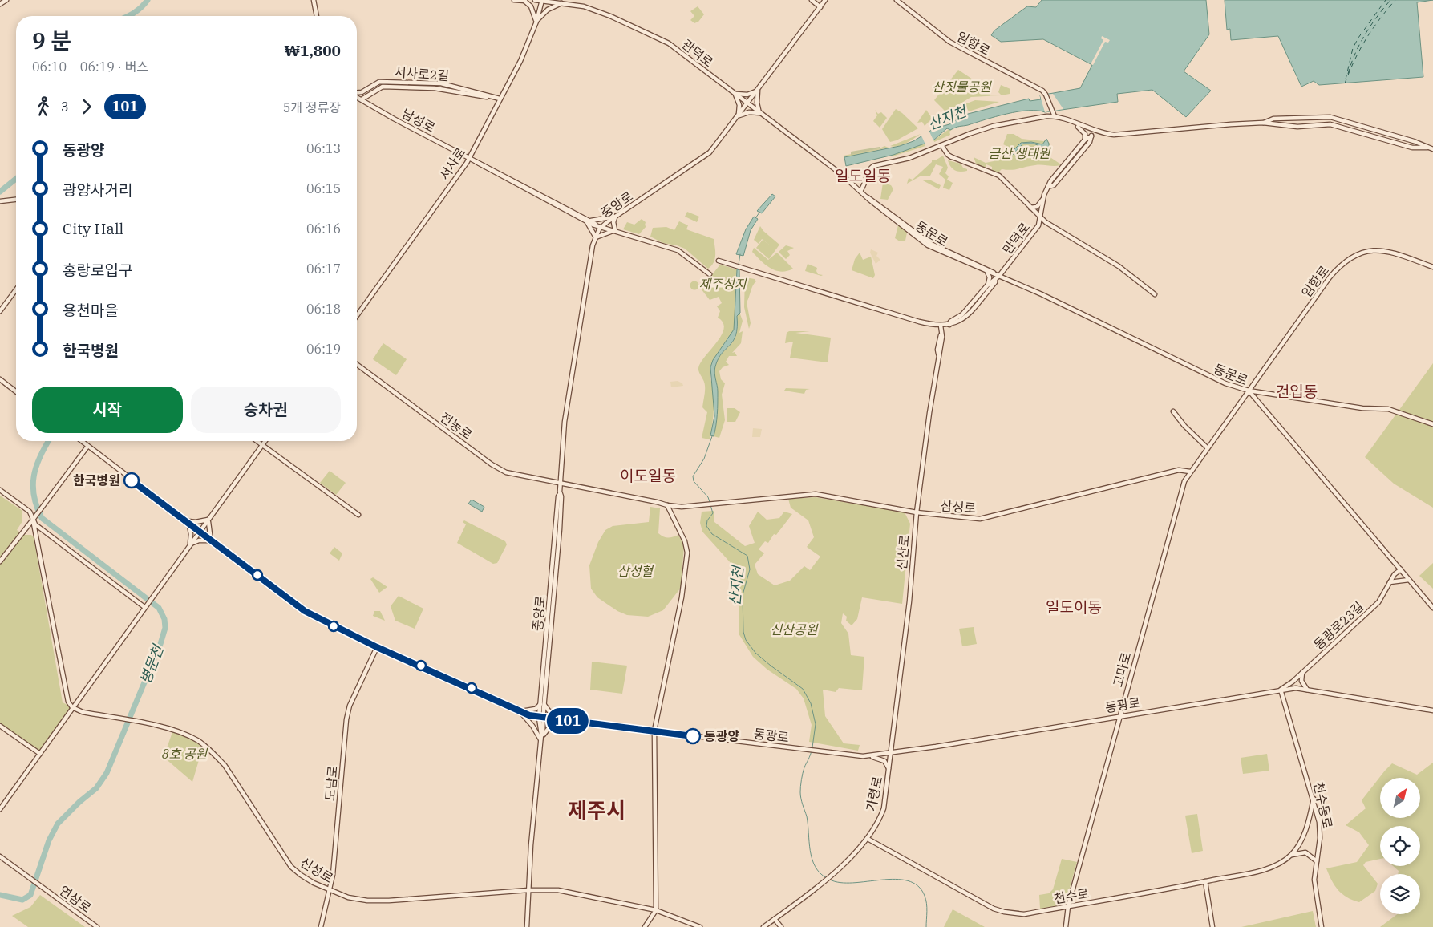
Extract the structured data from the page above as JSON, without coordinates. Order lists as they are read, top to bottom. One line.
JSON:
{"streets":{"main road":["임항로","관덕로","서사로2길","남성로","서사로","중앙로","동문로","만덕로","전농로","삼성로","신산로","동광로23길","고마로","동광로","도남로","가령로","천수동로","신성로","천수로","연삼로"]},"crossings":[["임항로","동문로"],["임항로","고마로"],["관덕로","서사로"],["관덕로","중앙로"],["관덕로","동문로"],["서사로2길","남성로"],["서사로2길","서사로"],["남성로","서사로"],["남성로","중앙로"],["중앙로","전농로"],["중앙로","동광로"],["중앙로","신성로"],["동문로","만덕로"],["동문로","동광로23길"],["동문로","고마로"],["삼성로","신산로"],["삼성로","고마로"],["신산로","동광로"],["신산로","가령로"],["동광로23길","동광로"],["동광로23길","천수동로"],["고마로","동광로"],["고마로","천수로"],["동광로","도남로"],["동광로","가령로"],["동광로","천수동로"],["도남로","신성로"],["가령로","천수로"],["천수동로","천수로"]],"districts":["일도일동","건입동","이도일동","일도이동","제주시"],"water":["산지천","병문천"],"parks":["산짓물공원","금산 생태원","제주성지","삼성혈","신산공원","8호 공원"],"places":["한국병원","동광양"],"lines":["bus line 101"],"north":"top right","page":{"on_map":"101","heading":["9 분","06:10 – 06:19 · 버스","₩1,800"],"legs":["3","101","5개 정류장"],"list":[{"name":"동광양","value":"06:13"},{"name":"광양사거리","value":"06:15"},{"name":"City Hall","value":"06:16"},{"name":"홍랑로입구","value":"06:17"},{"name":"용천마을","value":"06:18"},{"name":"한국병원","value":"06:19"}],"buttons":["시작","승차권"]}}
